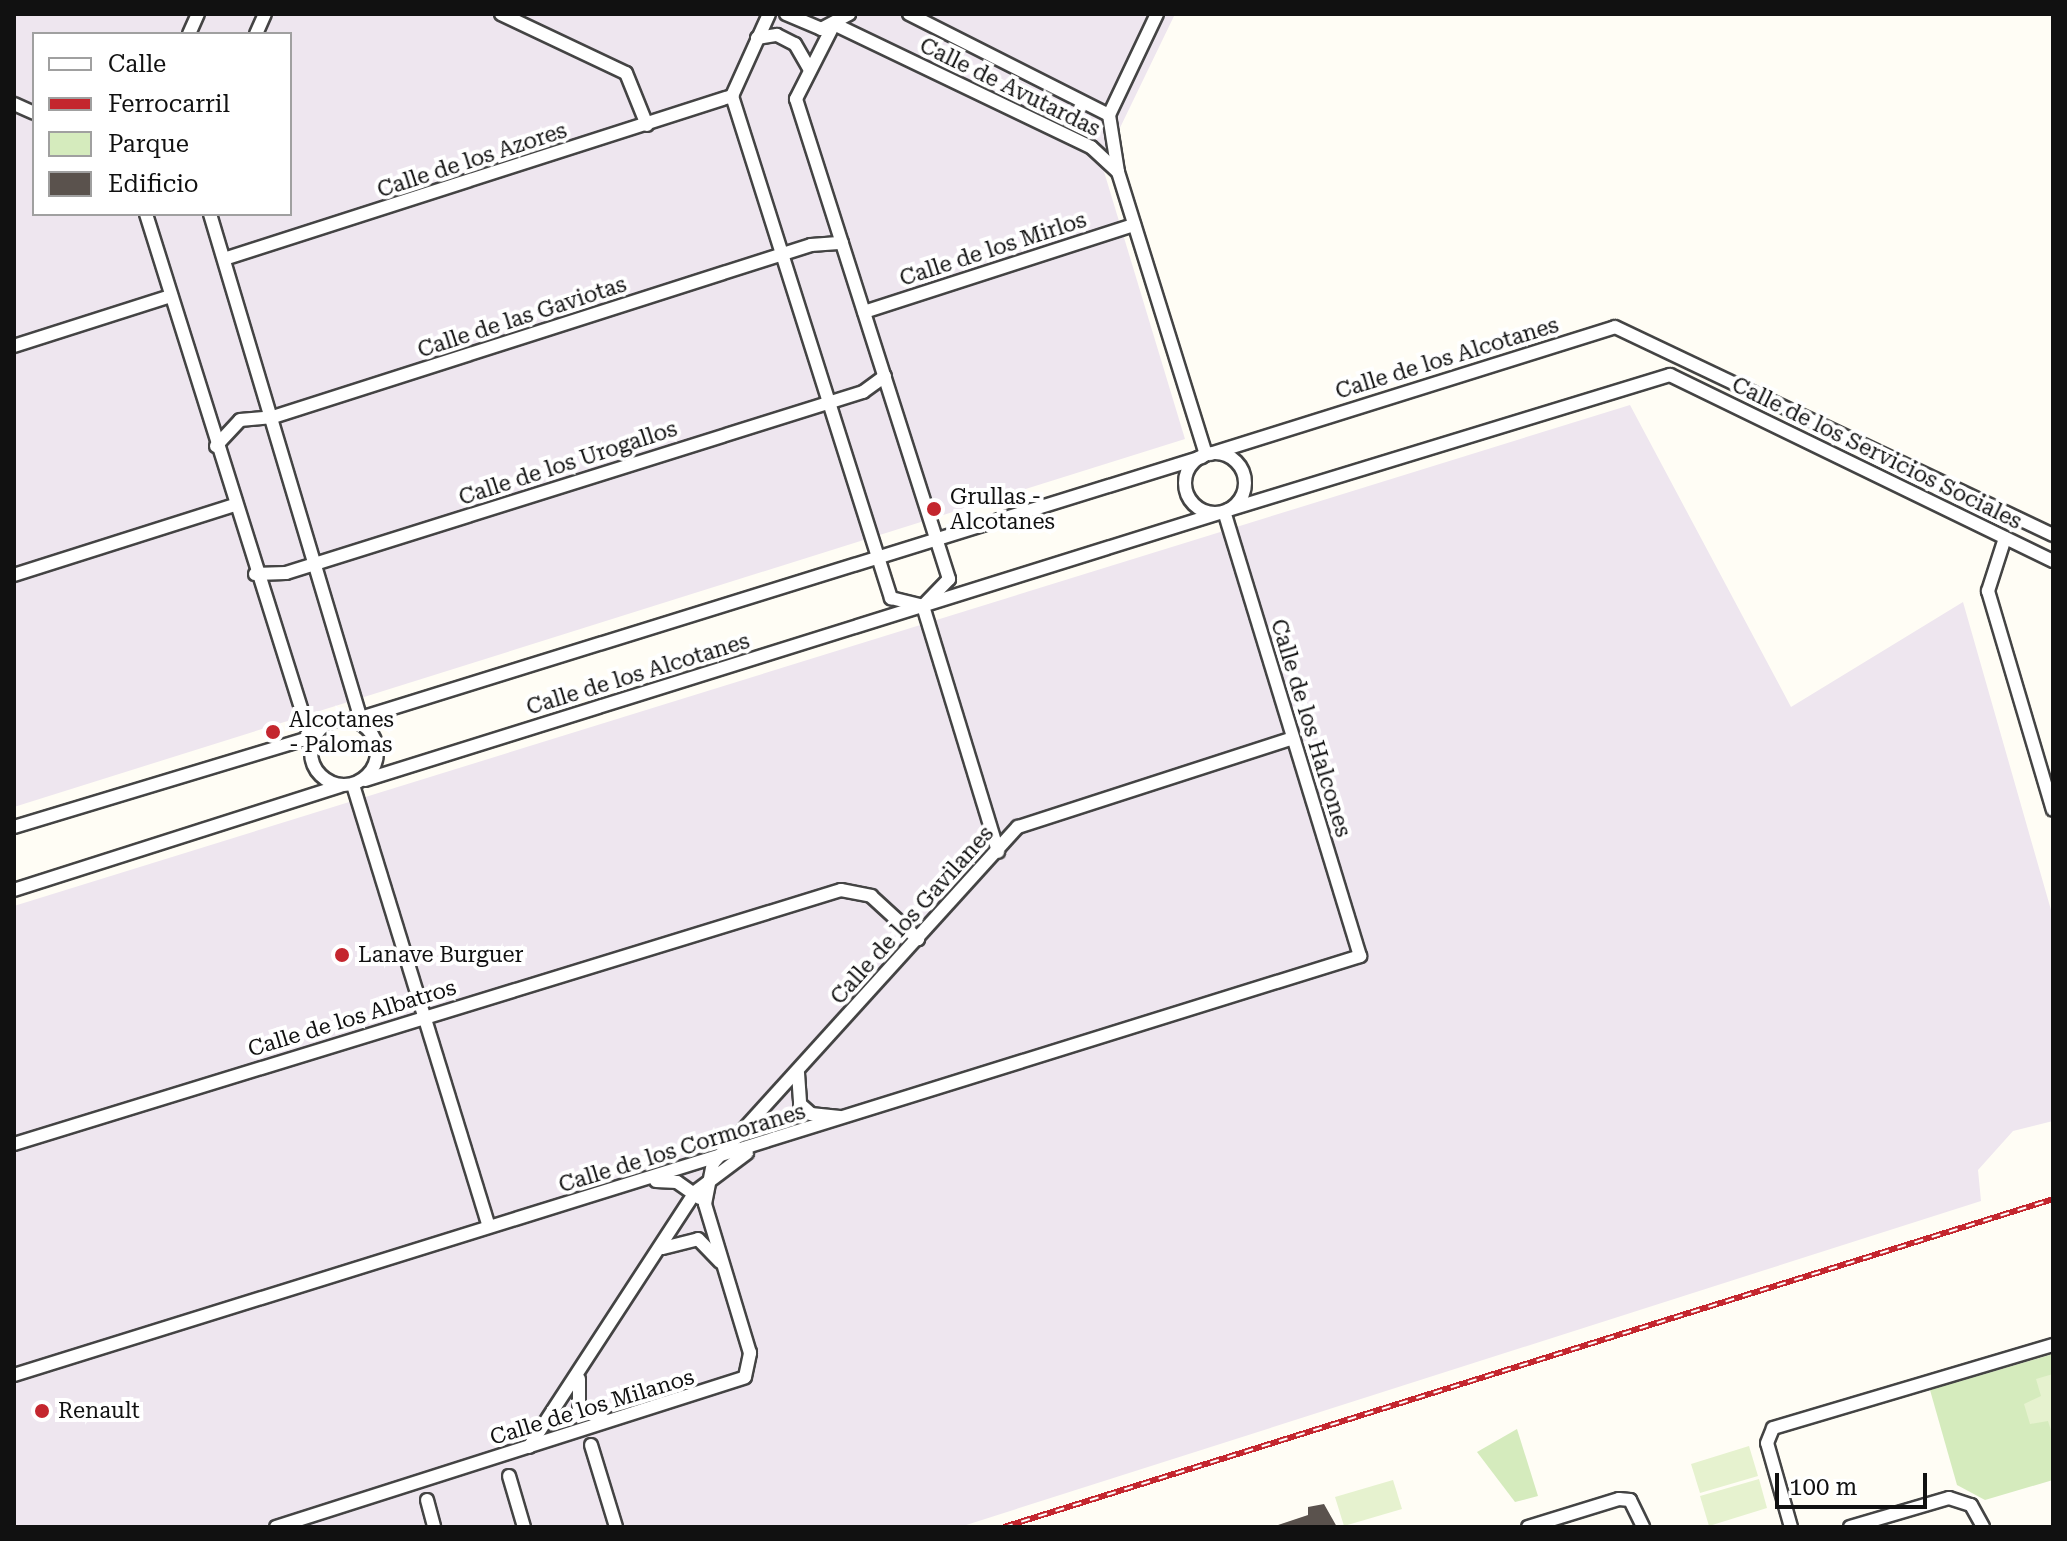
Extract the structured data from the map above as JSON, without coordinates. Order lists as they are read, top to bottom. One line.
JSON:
{"streets":{"street":["Calle de Avutardas","Calle de los Azores","Calle de los Mirlos","Calle de las Gaviotas","Calle de los Alcotanes","Calle de los Servicios Sociales","Calle de los Urogallos","Calle de los Halcones","Calle de los Gavilanes","Calle de los Albatros","Calle de los Cormoranes","Calle de los Milanos"]},"crossings":[["Calle de Avutardas","Calle de los Mirlos"],["Calle de Avutardas","Calle de los Alcotanes"],["Calle de Avutardas","Calle de los Halcones"],["Calle de los Alcotanes","Calle de los Servicios Sociales"],["Calle de los Alcotanes","Calle de los Halcones"],["Calle de los Halcones","Calle de los Gavilanes"],["Calle de los Halcones","Calle de los Cormoranes"],["Calle de los Gavilanes","Calle de los Albatros"],["Calle de los Gavilanes","Calle de los Cormoranes"],["Calle de los Gavilanes","Calle de los Milanos"]],"places":["Grullas - Alcotanes","Alcotanes - Palomas","Lanave Burguer","Renault"],"legend":["Calle","Ferrocarril","Parque","Edificio"],"scale_bar":"100 m"}
